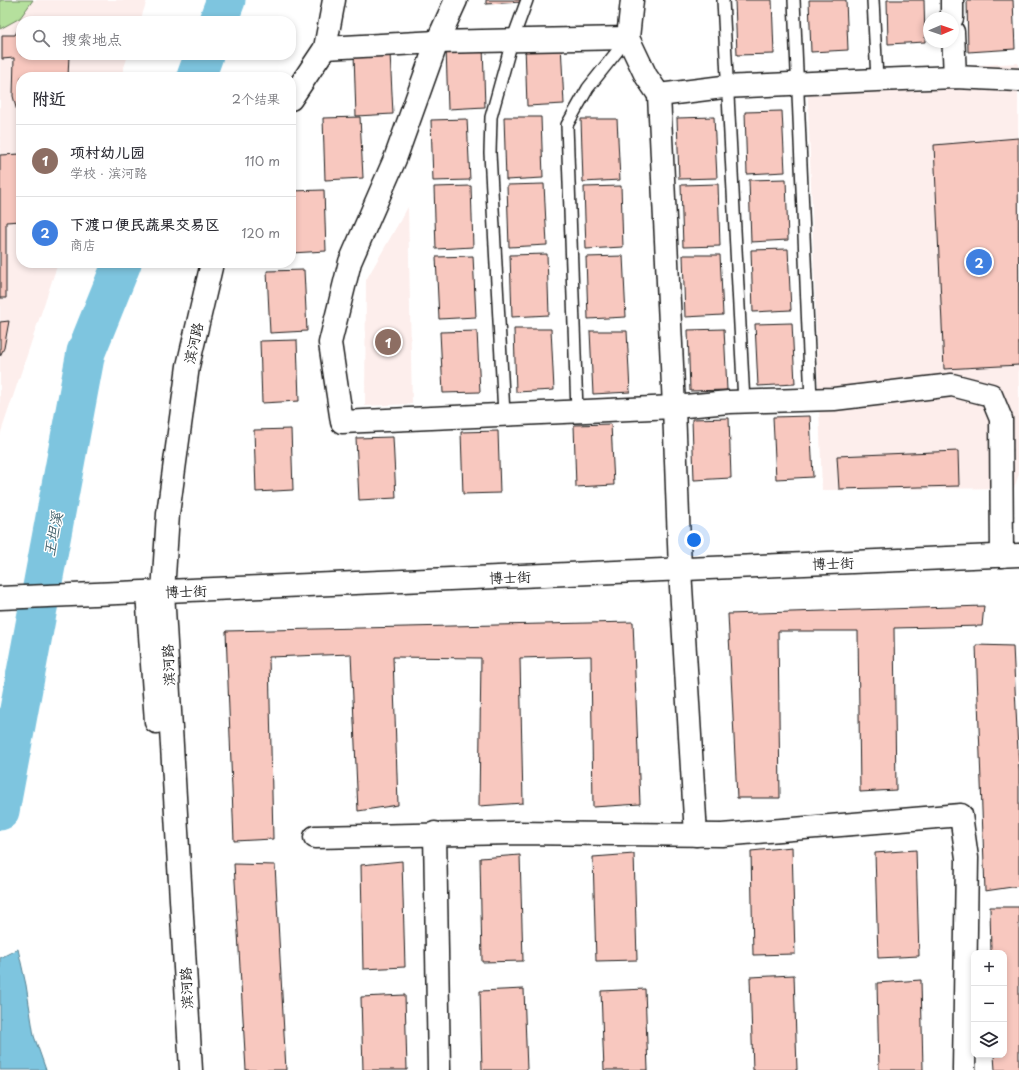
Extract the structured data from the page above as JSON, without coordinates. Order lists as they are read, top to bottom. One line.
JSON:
{"streets":{"street":["滨河路","博士街"]},"crossings":[["滨河路","博士街"]],"water":["王坦溪"],"north":"right","page":{"search":"搜索地点","heading":["附近","2个结果"],"list":[{"mark":"1","name":"项村幼儿园","note":"学校 · 滨河路","value":"110 m"},{"mark":"2","name":"下渡口便民蔬果交易区","note":"商店","value":"120 m"}],"pins":["2","1"],"map_buttons":["+","−"]}}
